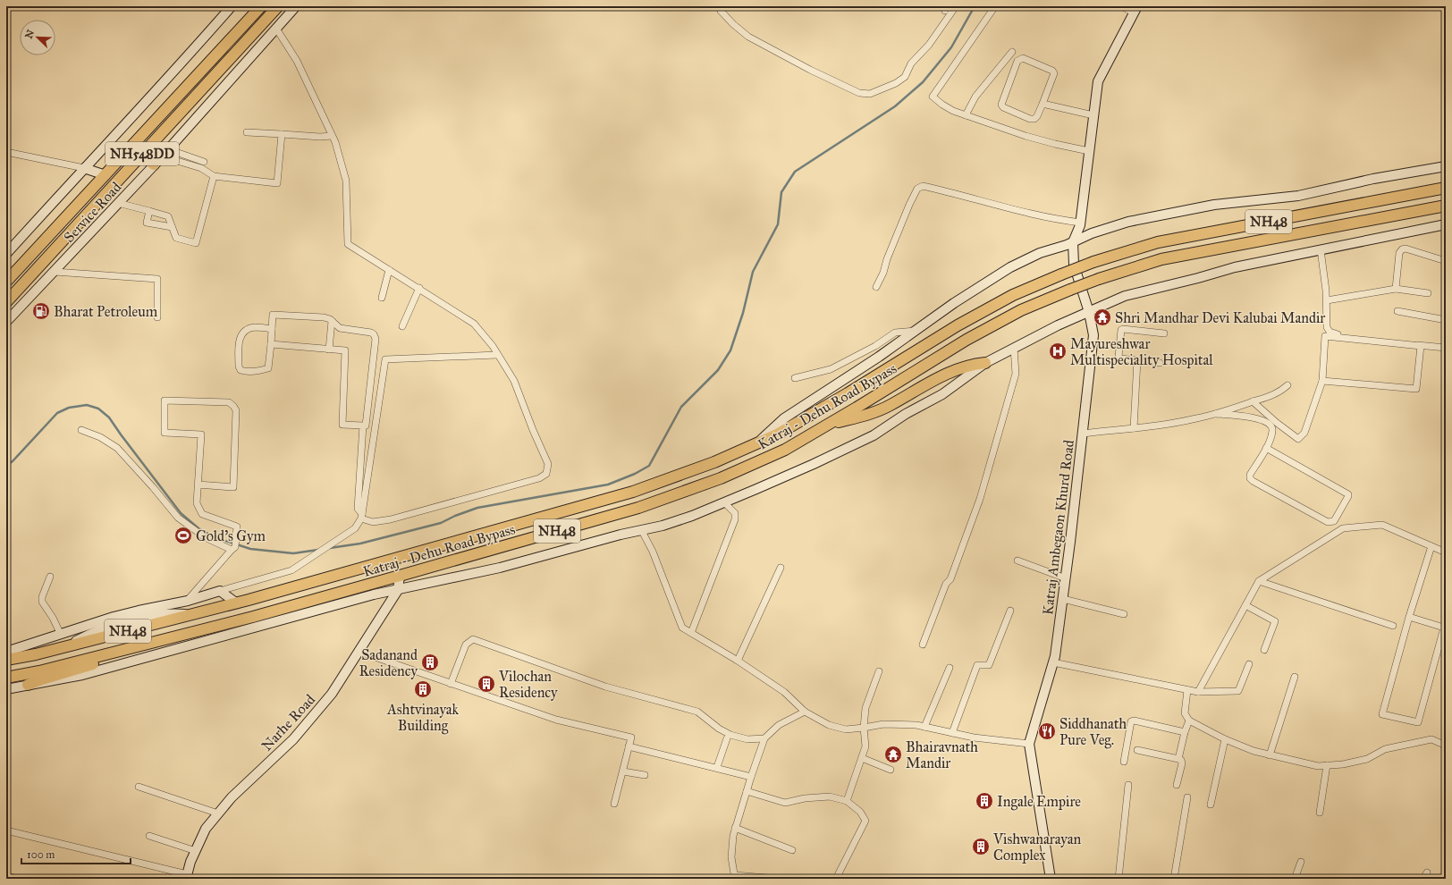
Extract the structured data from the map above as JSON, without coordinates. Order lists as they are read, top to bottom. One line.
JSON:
{"streets":{"highway":["NH548DD","NH48","Katraj - Dehu Road Bypass"],"street":["Service Road","Katraj Ambegaon Khurd Road","Narhe Road"]},"crossings":[["Katraj - Dehu Road Bypass","Narhe Road"]],"places":{"fuel station":["Bharat Petroleum"],"temple":["Shri Mandhar Devi Kalubai Mandir","Bhairavnath Mandir"],"hospital":["Mayureshwar Multispeciality Hospital"],"sports":["Gold's Gym"],"building":["Sadanand Residency","Vilochan Residency","Ashtvinayak Building","Ingale Empire","Vishwanarayan Complex"],"restaurant":["Siddhanath Pure Veg."]},"scale_bar":"100 m","north":"top left"}
